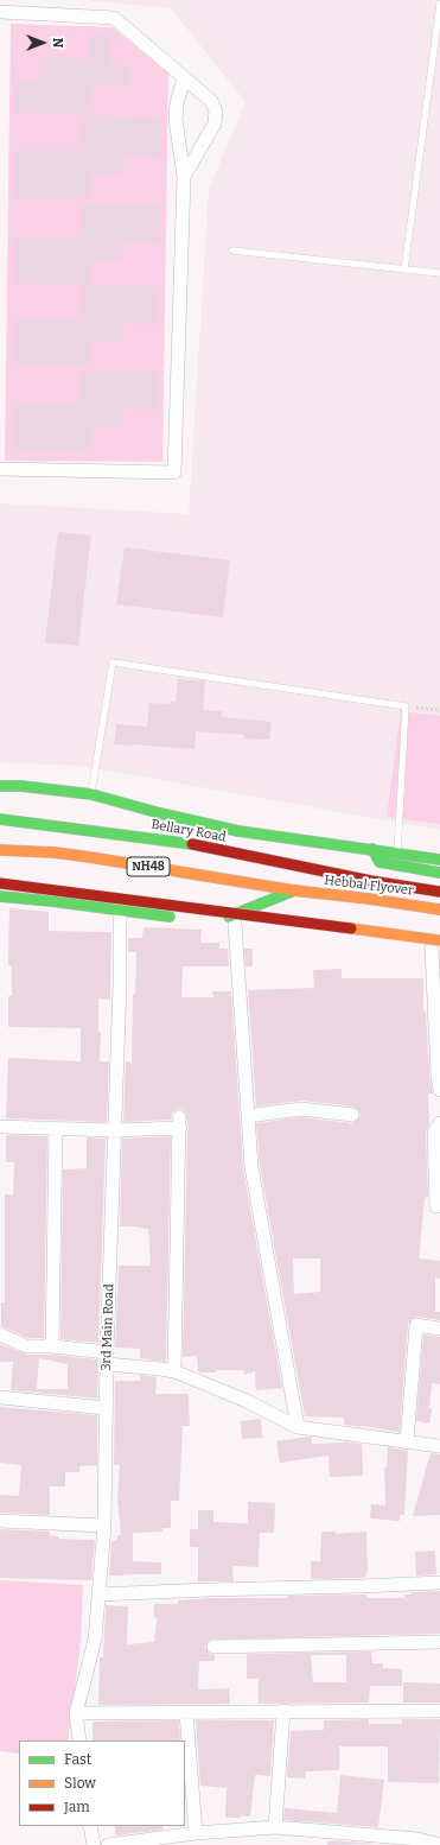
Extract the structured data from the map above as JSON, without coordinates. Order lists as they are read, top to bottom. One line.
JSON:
{"streets":{"main road":["Bellary Road","NH48","Hebbal Flyover"],"street":["3rd Main Road"]},"crossings":[["Bellary Road","Hebbal Flyover"],["NH48","Hebbal Flyover"]],"legend":["Fast","Slow","Jam"],"north":"right"}
